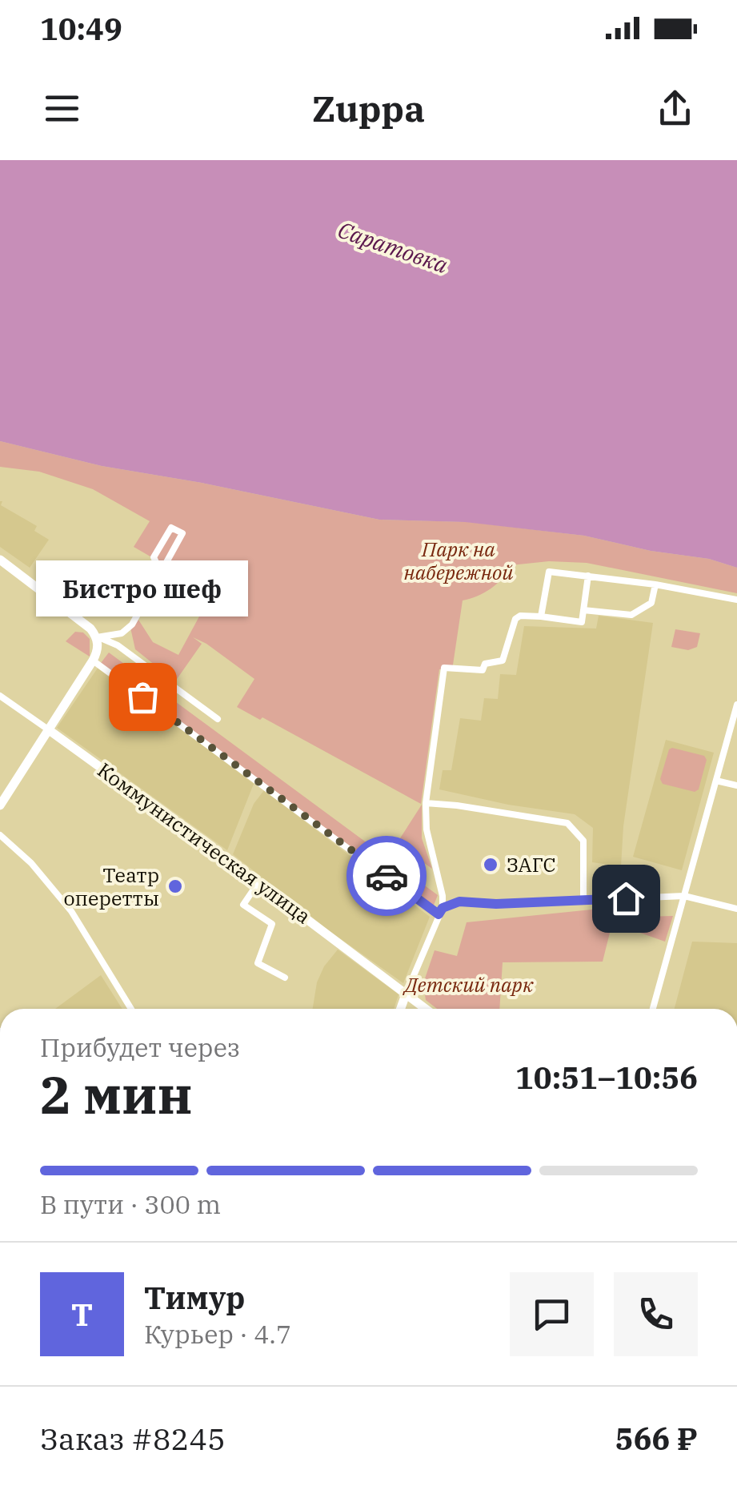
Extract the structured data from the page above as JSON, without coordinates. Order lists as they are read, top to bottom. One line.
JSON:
{"streets":{"main road":["Коммунистическая улица"]},"water":["Саратовка"],"parks":["Парк на набережной","Детский парк"],"places":["Бистро шеф","ЗАГС","Театр оперетты"],"page":{"status":"10:49","header":"Zuppa","bubble":"Бистро шеф","heading":["2 мин","Прибудет через","10:51–10:56"],"panel":["Тимур","Курьер · 4.7","Заказ #8245","566 ₽"],"bar":"В пути · 300 m","round":"Т"}}
